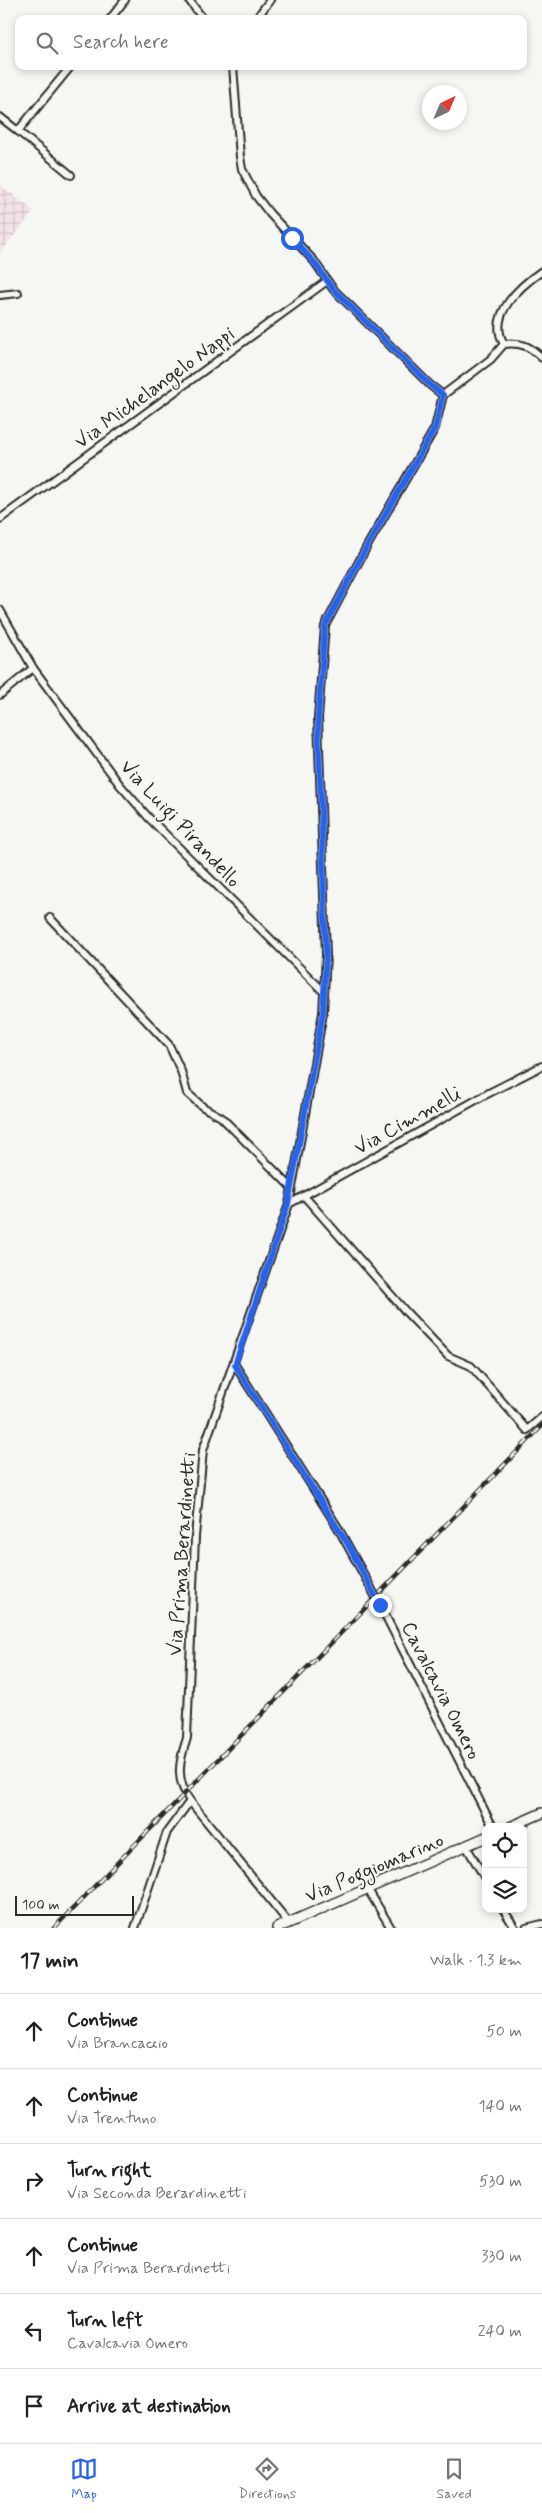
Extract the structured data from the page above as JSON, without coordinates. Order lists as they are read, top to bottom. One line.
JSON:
{"streets":{"main road":["Via Poggiomarino"],"street":["Via Michelangelo Nappi","Via Luigi Pirandello","Via Cimmelli","Via Prima Berardinetti","Cavalcavia Omero"]},"crossings":[["Via Luigi Pirandello","Via Prima Berardinetti"],["Via Cimmelli","Via Prima Berardinetti"],["Via Prima Berardinetti","Cavalcavia Omero"],["Via Prima Berardinetti","Via Poggiomarino"]],"scale_bar":"100 m","north":"top right","page":{"search":"Search here","scale":"100 m","heading":["17 min","Walk · 1.3 km"],"list":[["Continue","Via Brancaccio","50 m"],["Continue","Via Trentuno","140 m"],["Turn right","Via Seconda Berardinetti","530 m"],["Continue","Via Prima Berardinetti","330 m"],["Turn left","Cavalcavia Omero","240 m"],"Arrive at destination"],"nav":["Map","Directions","Saved"]}}
